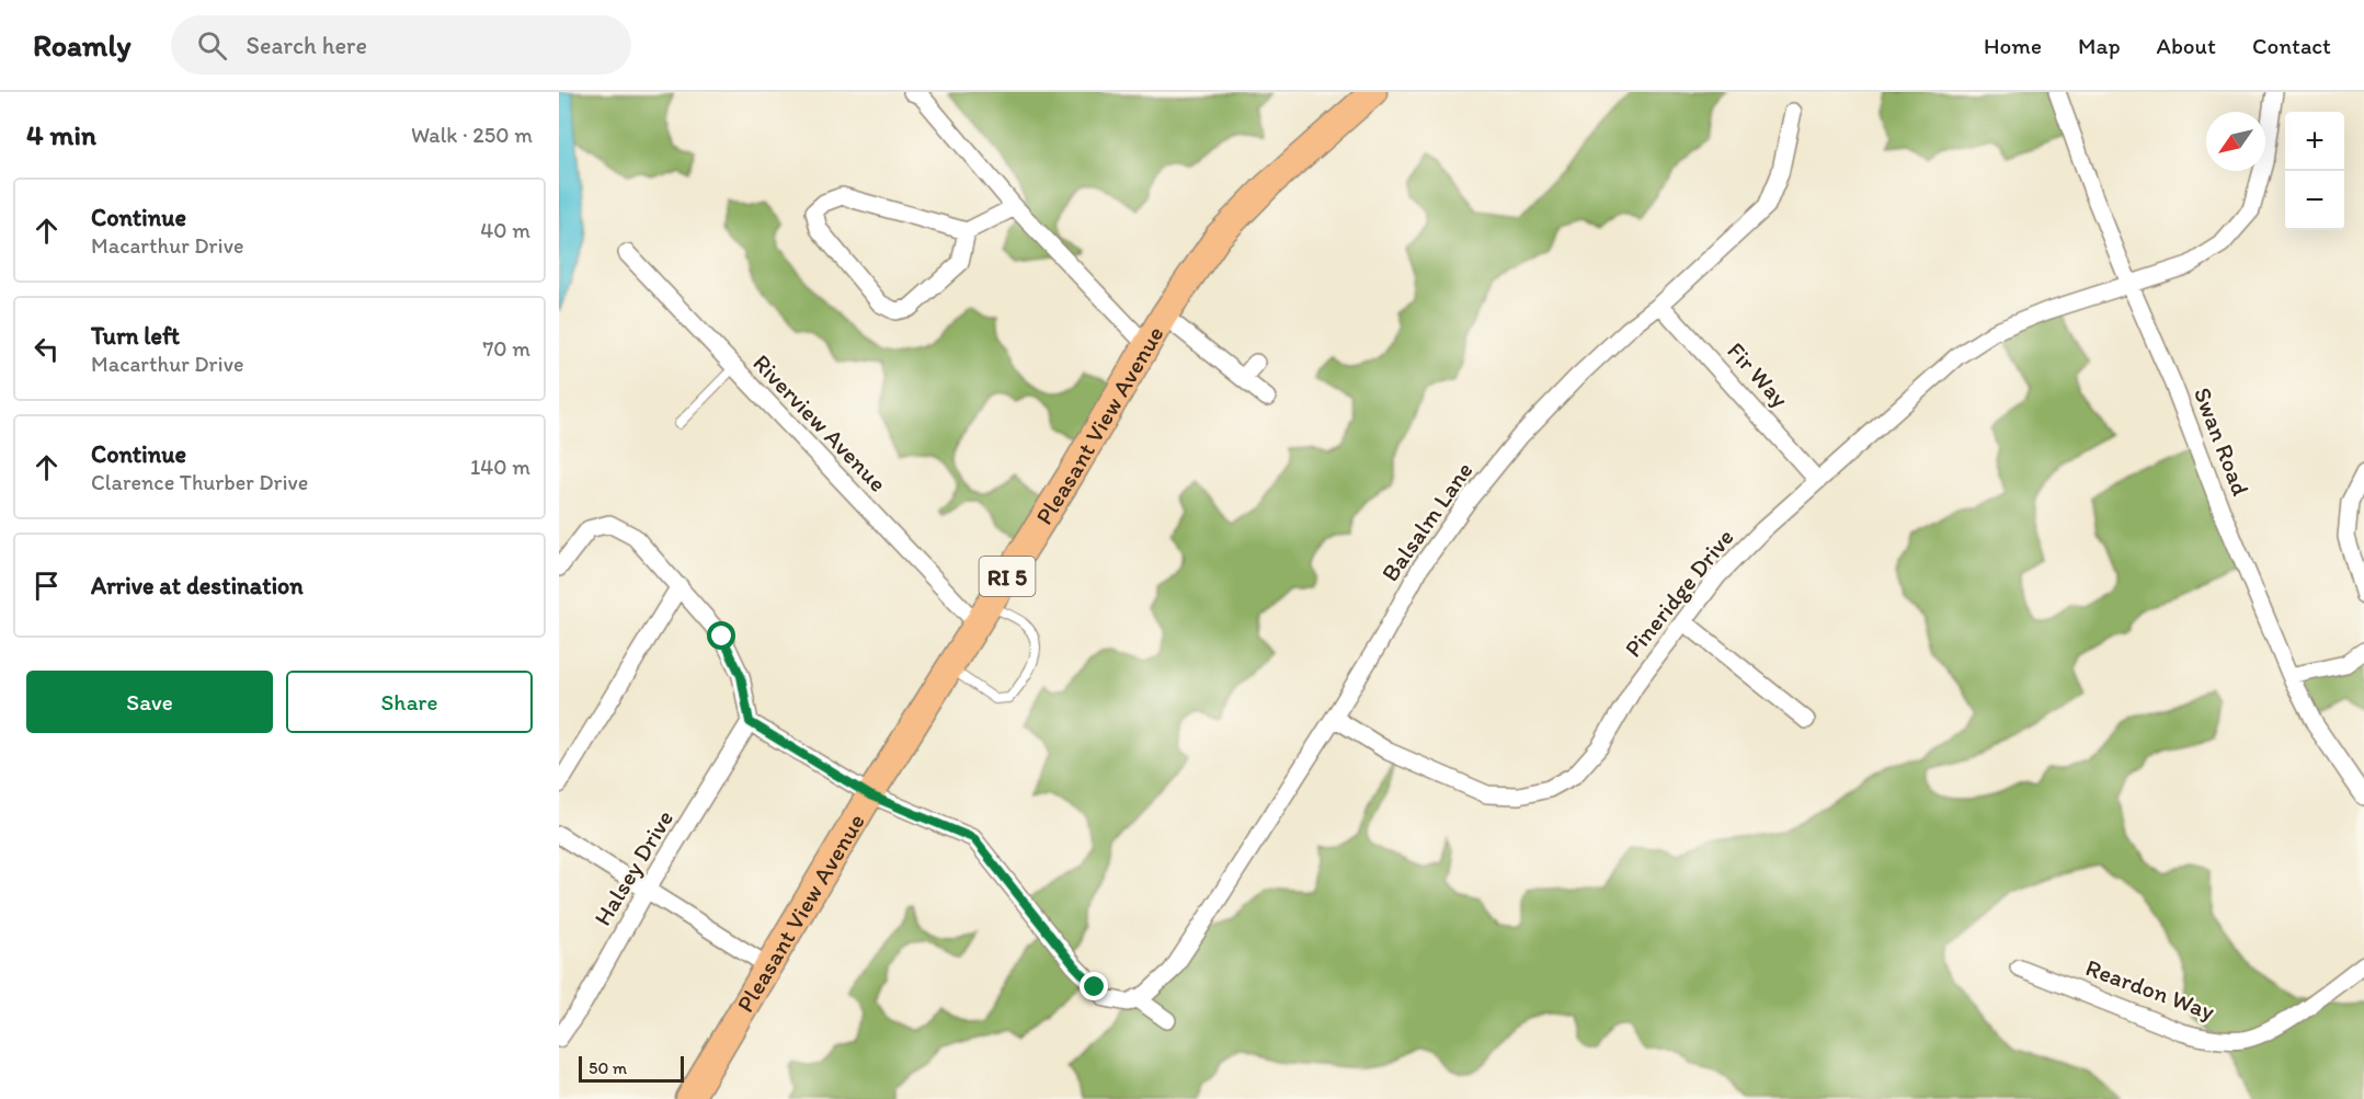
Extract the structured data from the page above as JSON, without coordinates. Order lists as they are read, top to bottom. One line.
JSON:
{"streets":{"main road":["Pleasant View Avenue","RI 5"],"street":["Fir Way","Riverview Avenue","Swan Road","Balsalm Lane","Pineridge Drive","Halsey Drive","Reardon Way"]},"crossings":[["Fir Way","Balsalm Lane"],["Fir Way","Pineridge Drive"],["Riverview Avenue","Pleasant View Avenue"],["Swan Road","Pineridge Drive"],["Balsalm Lane","Pineridge Drive"]],"scale_bar":"50 m","north":"bottom left","page":{"header":"Roamly","search":"Search here","nav":["Home","Map","About","Contact"],"heading":["4 min","Walk · 250 m"],"map_buttons":["+","−"],"list":[["Continue","Macarthur Drive","40 m"],["Turn left","Macarthur Drive","70 m"],["Continue","Clarence Thurber Drive","140 m"],"Arrive at destination"],"buttons":["Save","Share"],"scale":"50 m"}}
